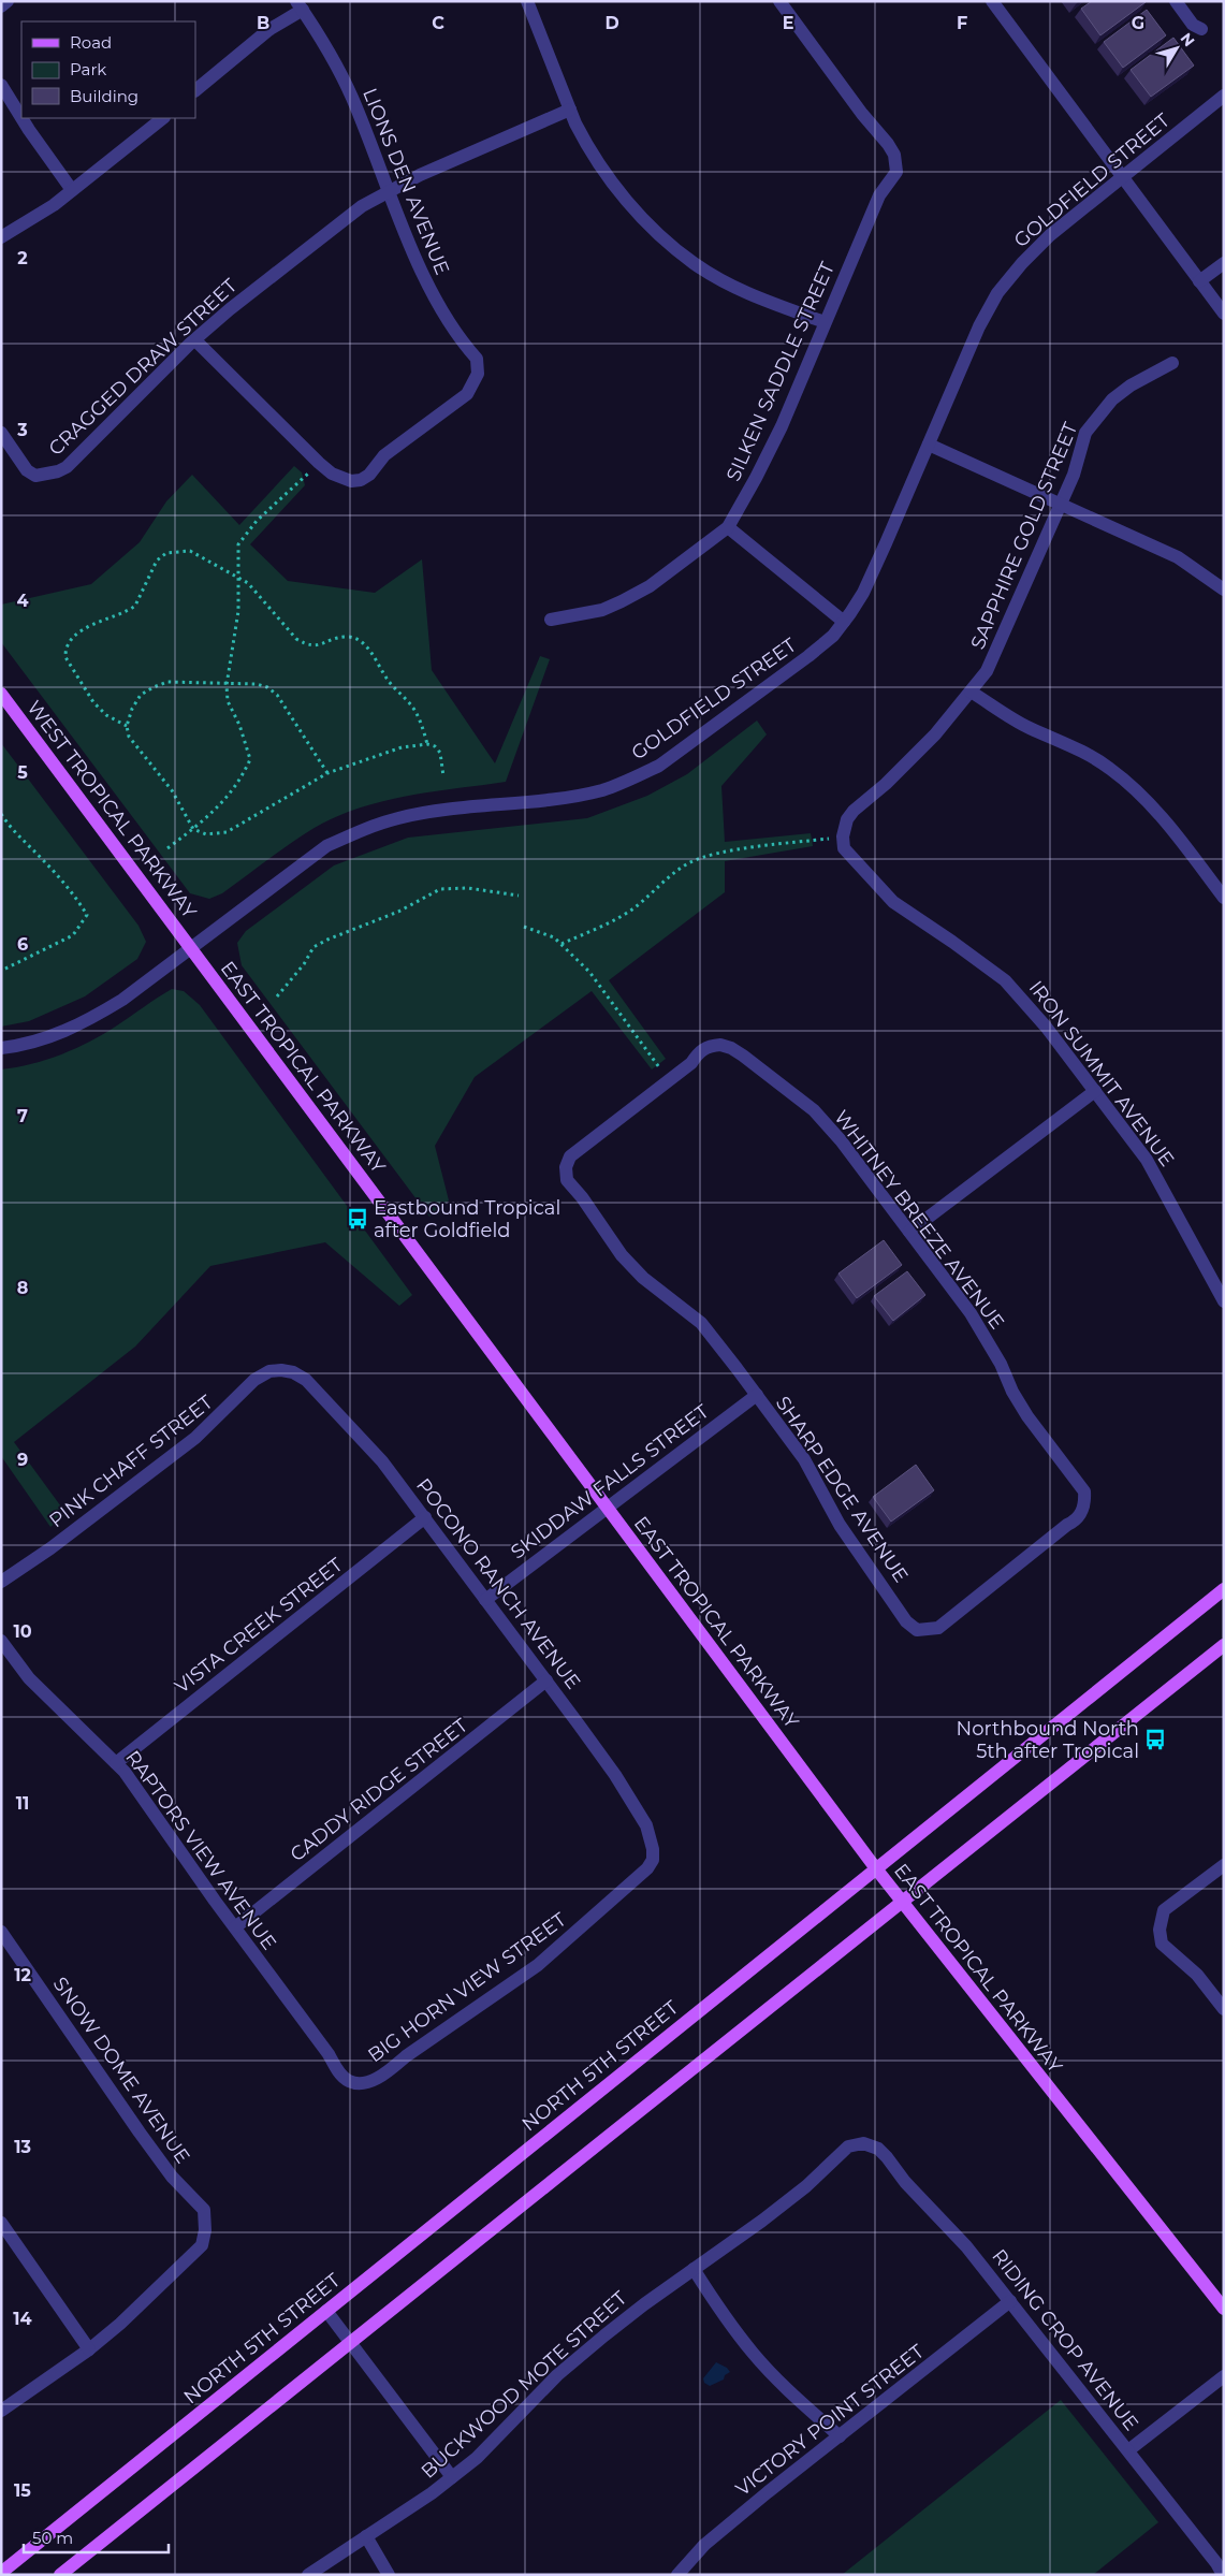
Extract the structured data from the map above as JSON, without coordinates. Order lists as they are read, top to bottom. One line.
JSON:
{"streets":{"main road":["WEST TROPICAL PARKWAY","EAST TROPICAL PARKWAY","NORTH 5TH STREET"],"street":["GOLDFIELD STREET","LIONS DEN AVENUE","CRAGGED DRAW STREET","SILKEN SADDLE STREET","SAPPHIRE GOLD STREET","IRON SUMMIT AVENUE","WHITNEY BREEZE AVENUE","PINK CHAFF STREET","SKIDDAW FALLS STREET","SHARP EDGE AVENUE","POCONO RANCH AVENUE","VISTA CREEK STREET","CADDY RIDGE STREET","RAPTORS VIEW AVENUE","BIG HORN VIEW STREET","SNOW DOME AVENUE","RIDING CROP AVENUE","BUCKWOOD MOTE STREET","VICTORY POINT STREET"]},"crossings":[["GOLDFIELD STREET","WEST TROPICAL PARKWAY"],["GOLDFIELD STREET","EAST TROPICAL PARKWAY"],["LIONS DEN AVENUE","CRAGGED DRAW STREET"],["SAPPHIRE GOLD STREET","IRON SUMMIT AVENUE"],["WEST TROPICAL PARKWAY","EAST TROPICAL PARKWAY"],["EAST TROPICAL PARKWAY","SKIDDAW FALLS STREET"],["EAST TROPICAL PARKWAY","NORTH 5TH STREET"],["WHITNEY BREEZE AVENUE","SHARP EDGE AVENUE"],["PINK CHAFF STREET","POCONO RANCH AVENUE"],["SKIDDAW FALLS STREET","SHARP EDGE AVENUE"],["SKIDDAW FALLS STREET","POCONO RANCH AVENUE"],["POCONO RANCH AVENUE","VISTA CREEK STREET"],["POCONO RANCH AVENUE","CADDY RIDGE STREET"],["POCONO RANCH AVENUE","BIG HORN VIEW STREET"],["VISTA CREEK STREET","RAPTORS VIEW AVENUE"],["CADDY RIDGE STREET","RAPTORS VIEW AVENUE"],["RAPTORS VIEW AVENUE","BIG HORN VIEW STREET"],["RIDING CROP AVENUE","BUCKWOOD MOTE STREET"],["RIDING CROP AVENUE","VICTORY POINT STREET"]],"places":{"bus stop":["Eastbound Tropical after Goldfield","Northbound North 5th after Tropical"]},"legend":["Road","Park","Building"],"scale_bar":"50 m","north":"top right","grid":{"columns":["B","C","D","E","F","G"],"rows":["2","3","4","5","6","7","8","9","10","11","12","13","14","15"]}}
